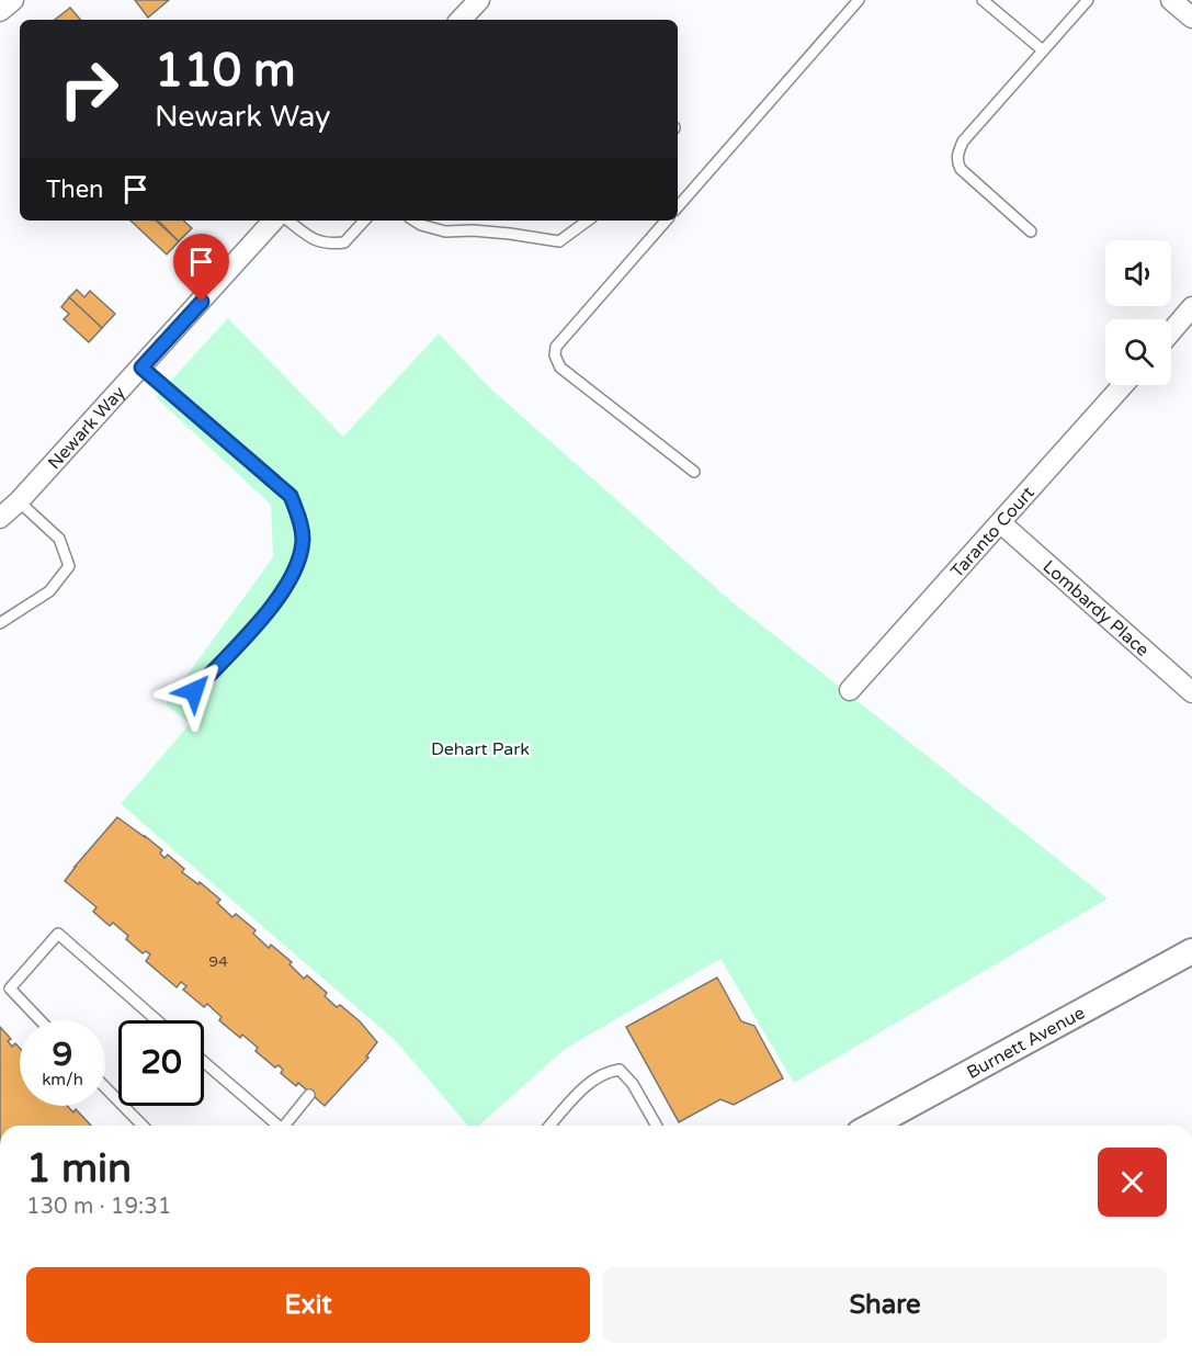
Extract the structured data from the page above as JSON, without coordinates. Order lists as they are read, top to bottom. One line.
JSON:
{"streets":{"street":["Newark Way","Taranto Court","Lombardy Place","Burnett Avenue"]},"crossings":[["Taranto Court","Lombardy Place"]],"parks":["Dehart Park"],"house_numbers":["94"],"page":{"turn":["110 m","Newark Way"],"then":"Then","speed":"9 km/h","limit":"20","heading":["1 min","130 m · 19:31"],"buttons":["Exit","Share"]}}
